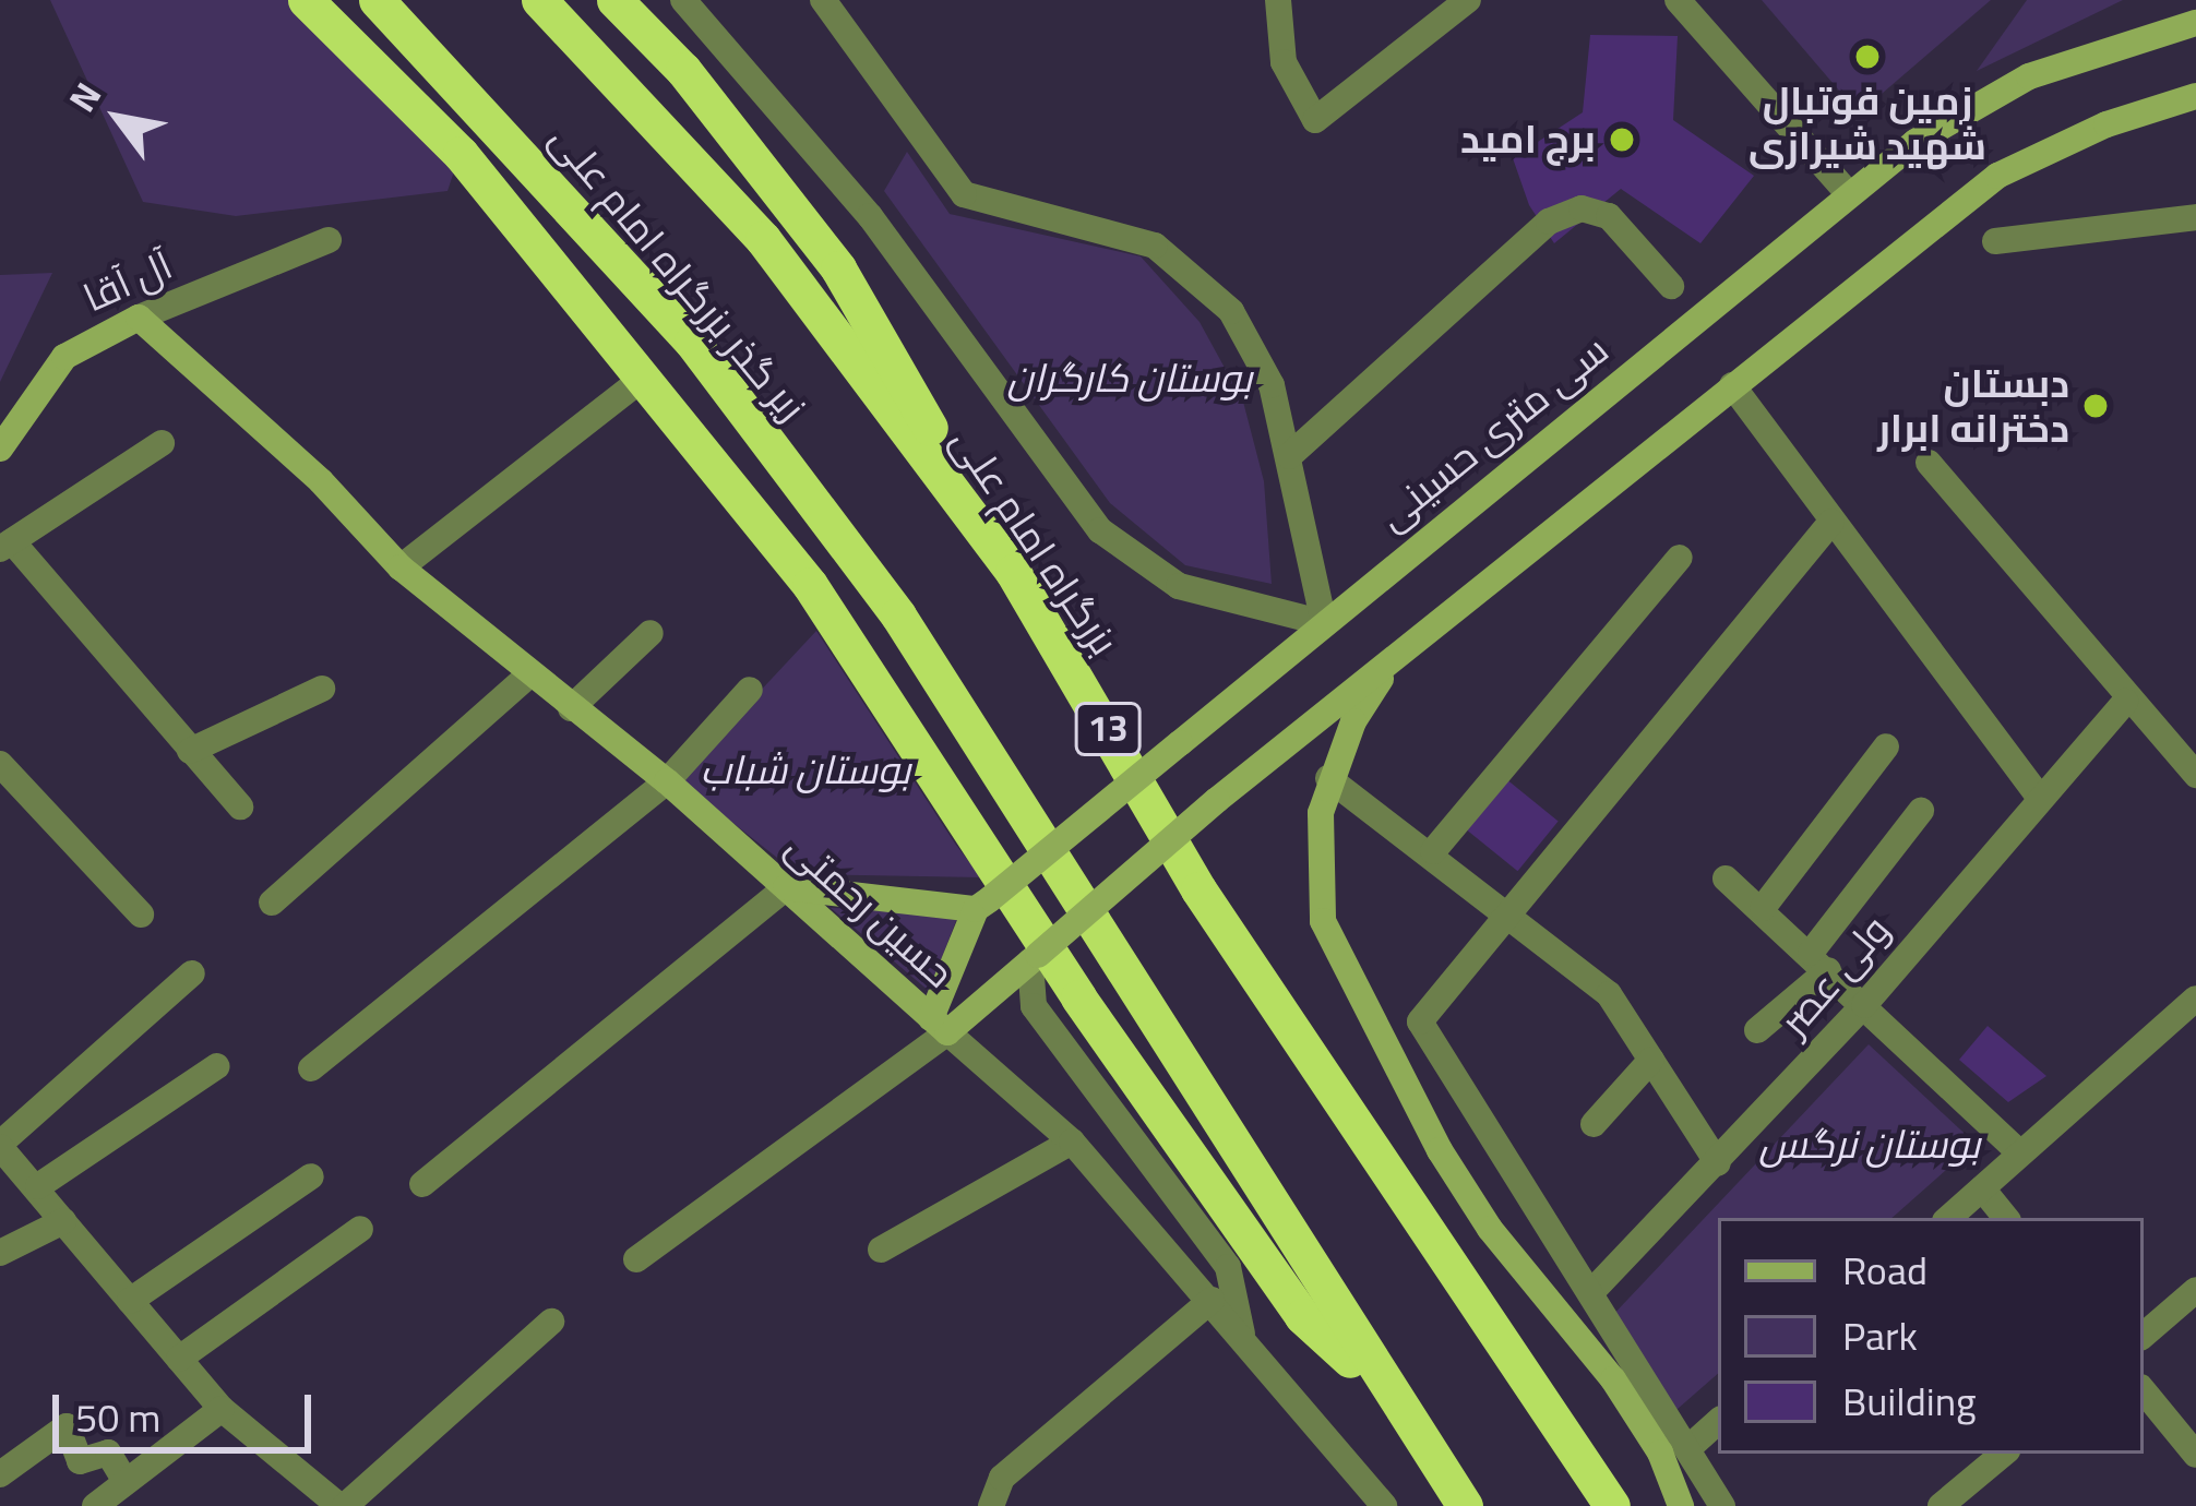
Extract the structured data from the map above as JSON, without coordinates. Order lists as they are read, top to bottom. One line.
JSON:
{"streets":{"highway":["زیر گذر بزرگراه امام علی","بزرگراه امام علی","13"],"main road":["آل آقا","سی متری حسینی","حسین رحمتی"],"street":["ولی عصر"]},"crossings":[["آل آقا","حسین رحمتی"],["سی متری حسینی","حسین رحمتی"]],"parks":["بوستان کارگران","بوستان شباب","بوستان نرگس"],"places":["زمین فوتبال شهید شیرازی","برج امید","دبستان دخترانه ابرار"],"legend":["Road","Park","Building"],"scale_bar":"50 m","north":"top left"}
